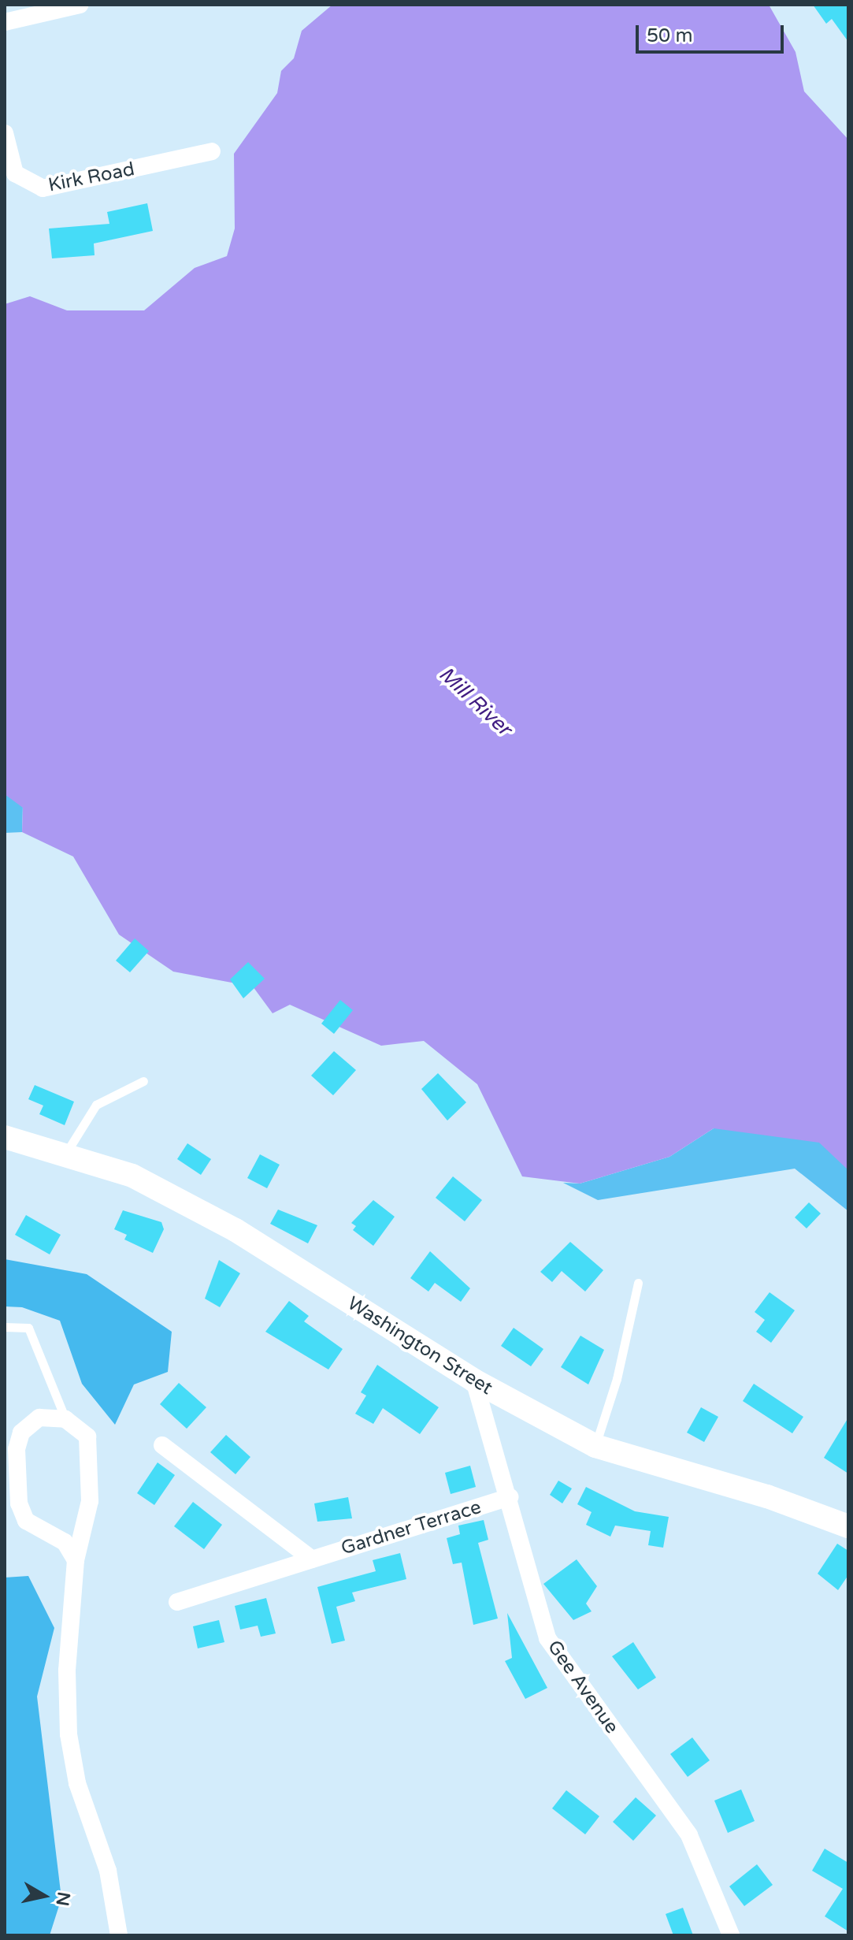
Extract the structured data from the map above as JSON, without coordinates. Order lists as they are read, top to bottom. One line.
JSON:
{"streets":{"main road":["Washington Street"],"street":["Kirk Road","Gardner Terrace","Gee Avenue"]},"crossings":[["Washington Street","Gee Avenue"],["Gardner Terrace","Gee Avenue"]],"water":["Mill River"],"scale_bar":"50 m","north":"right"}
